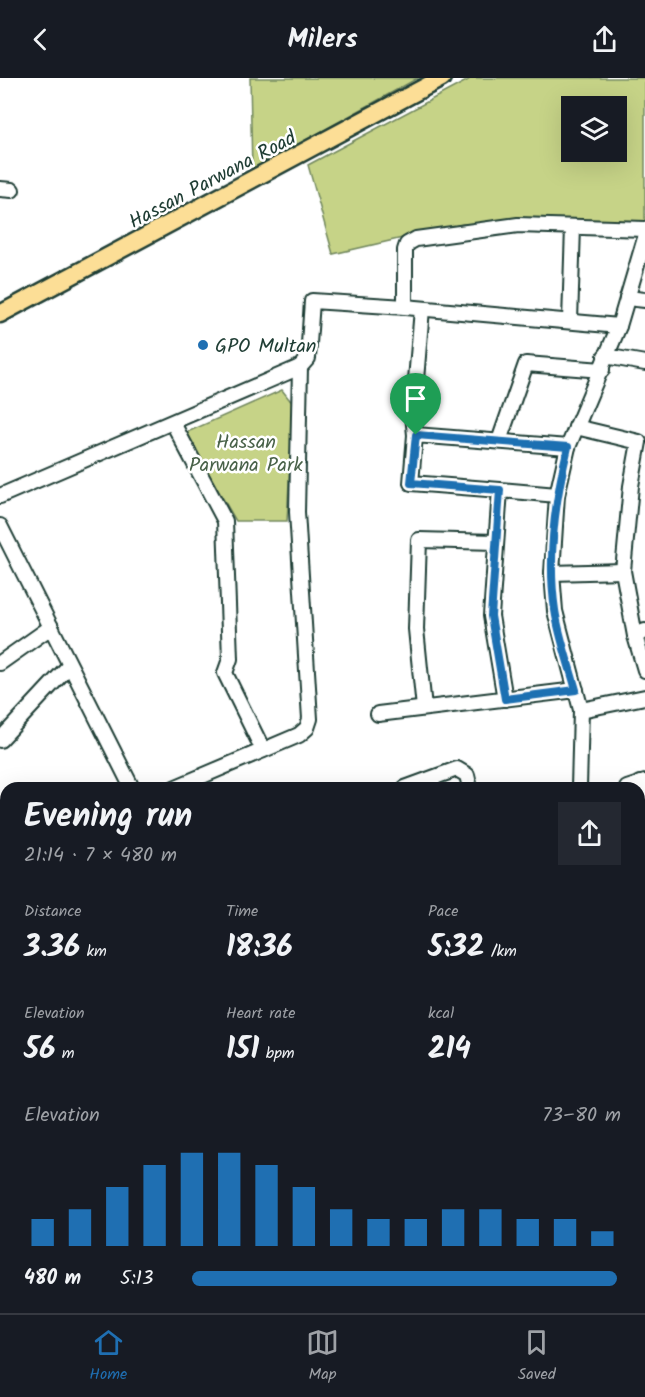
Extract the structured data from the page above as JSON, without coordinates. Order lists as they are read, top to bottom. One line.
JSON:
{"streets":{"main road":["Hassan Parwana Road"]},"parks":["Hassan Parwana Park"],"places":["GPO Multan"],"page":{"header":"Milers","heading":["Evening run","21:14 · 7 × 480 m"],"stats":[["Distance","3.36 km"],["Time","18:36"],["Pace","5:32 /km"],["Elevation","56 m"],["Heart rate","151 bpm"],["kcal","214"]],"chart":["Elevation","73–80 m"],"list":[{"name":"480 m","note":"5:13"}],"tabs":["Home","Map","Saved"]}}
